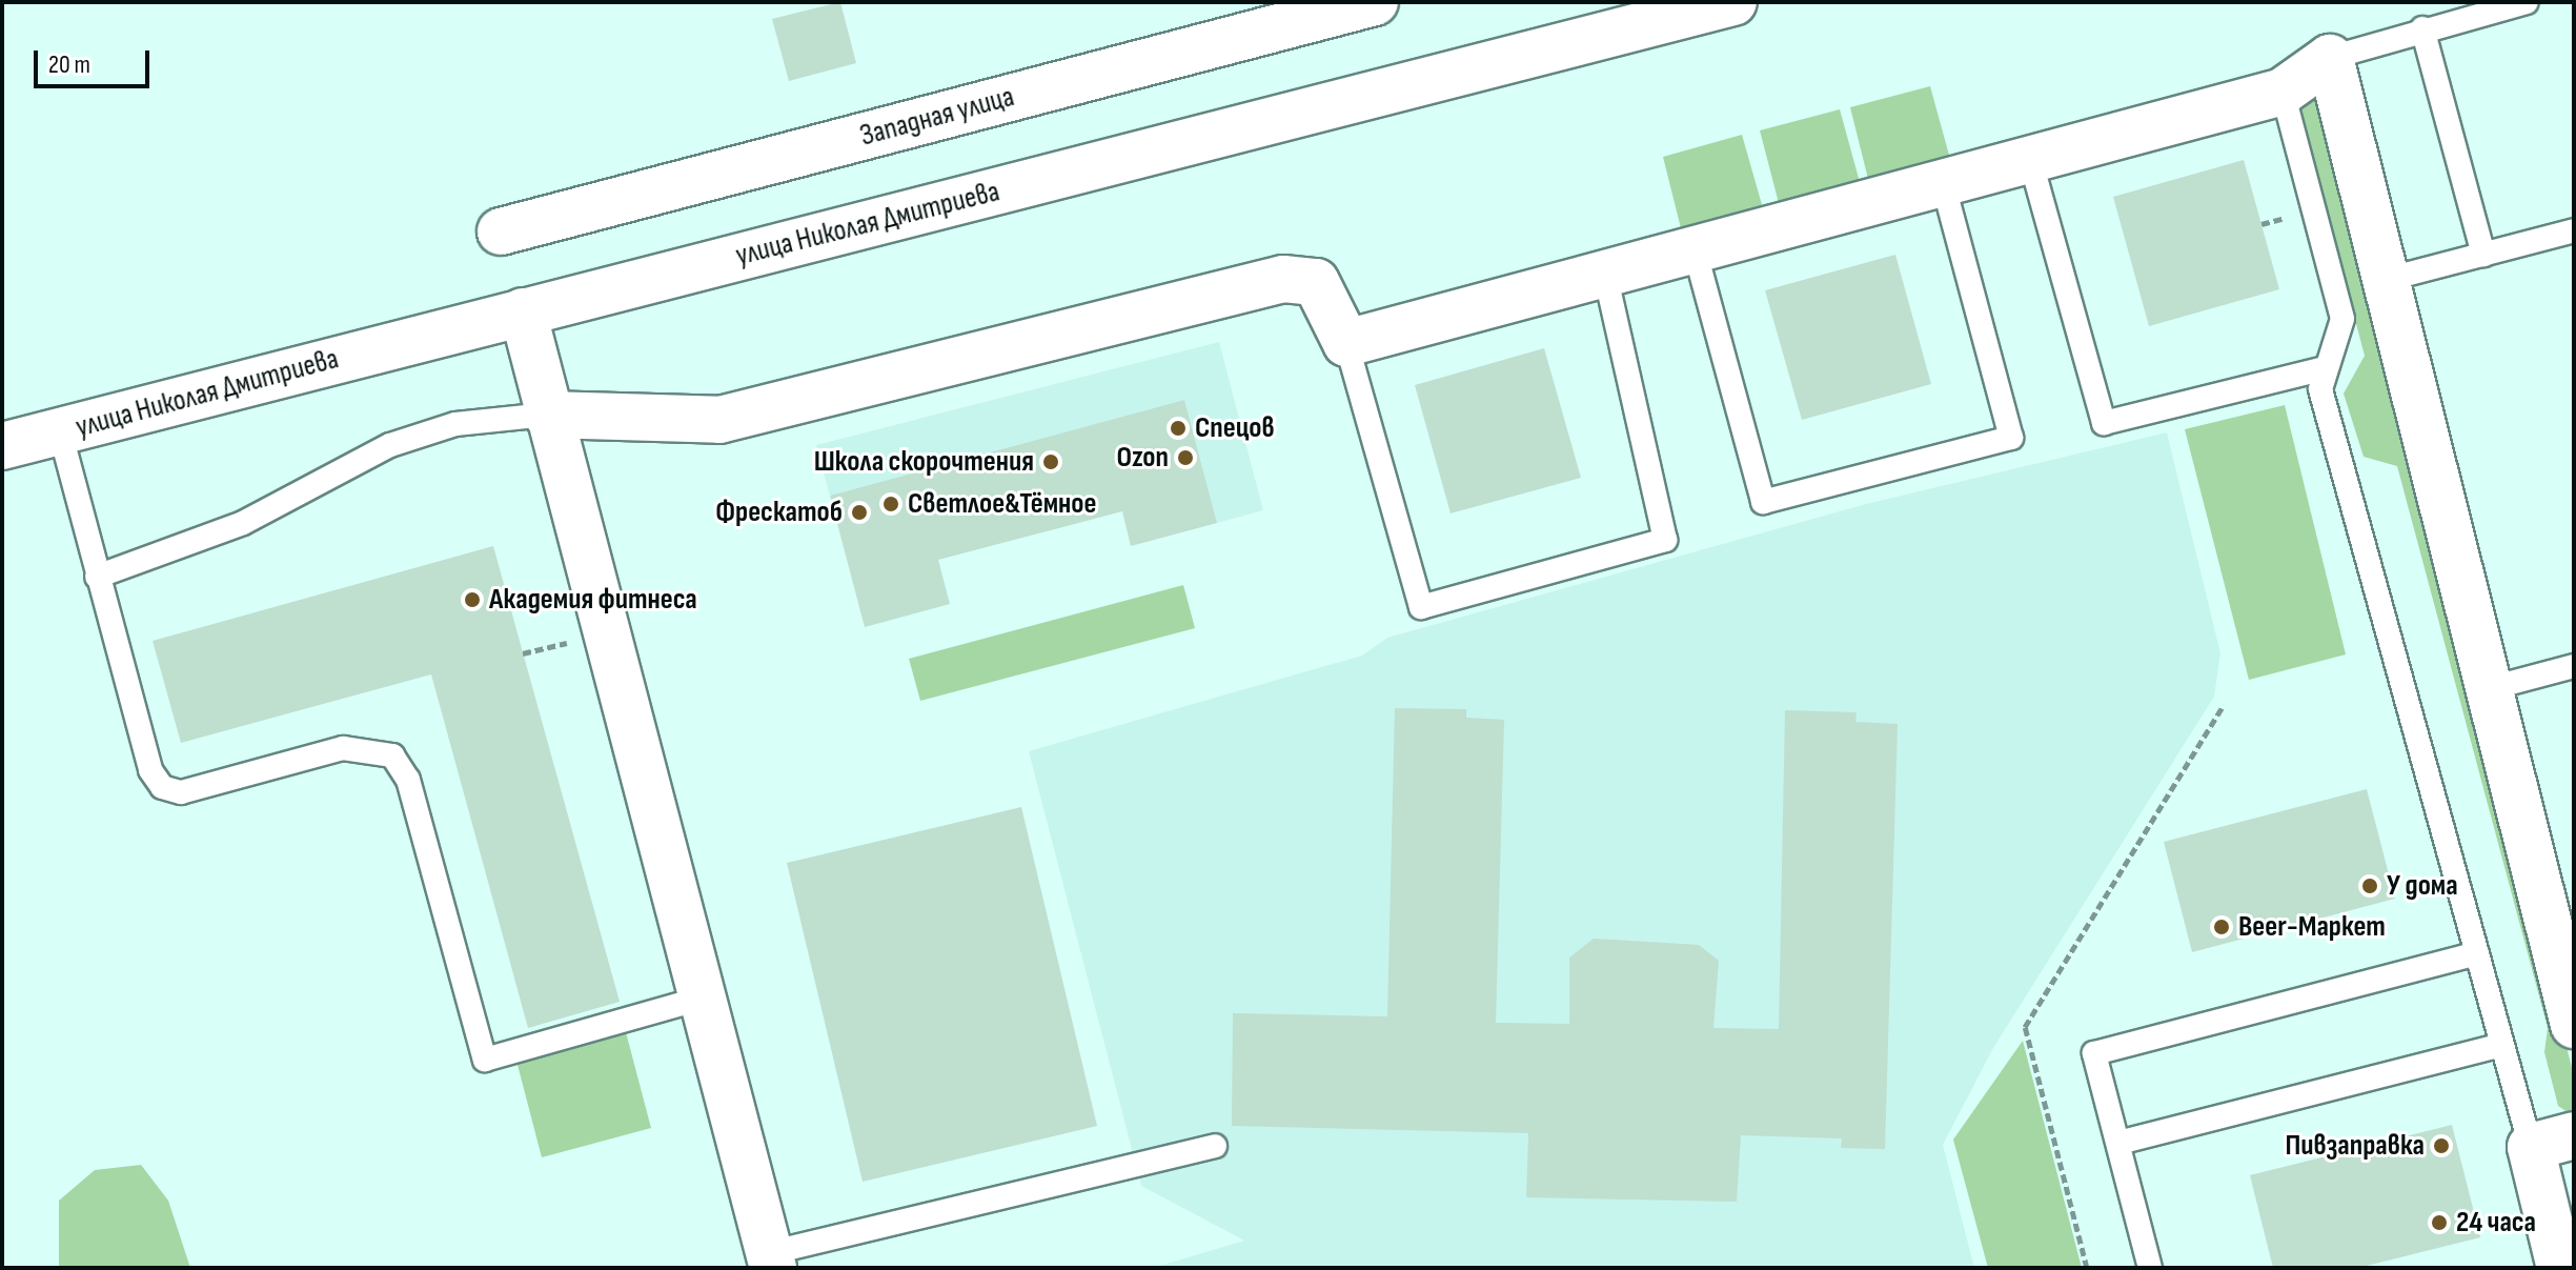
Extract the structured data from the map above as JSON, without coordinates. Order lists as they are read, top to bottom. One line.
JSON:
{"streets":{"street":["Западная улица","улица Николая Дмитриева"]},"places":["Спецов","Ozon","Школа скорочтения","Светлое&Тёмное","Фрескатоб","Академия фитнеса","У дома","Beer-Маркет","Пивзаправка","24 часа"],"scale_bar":"20 m"}
